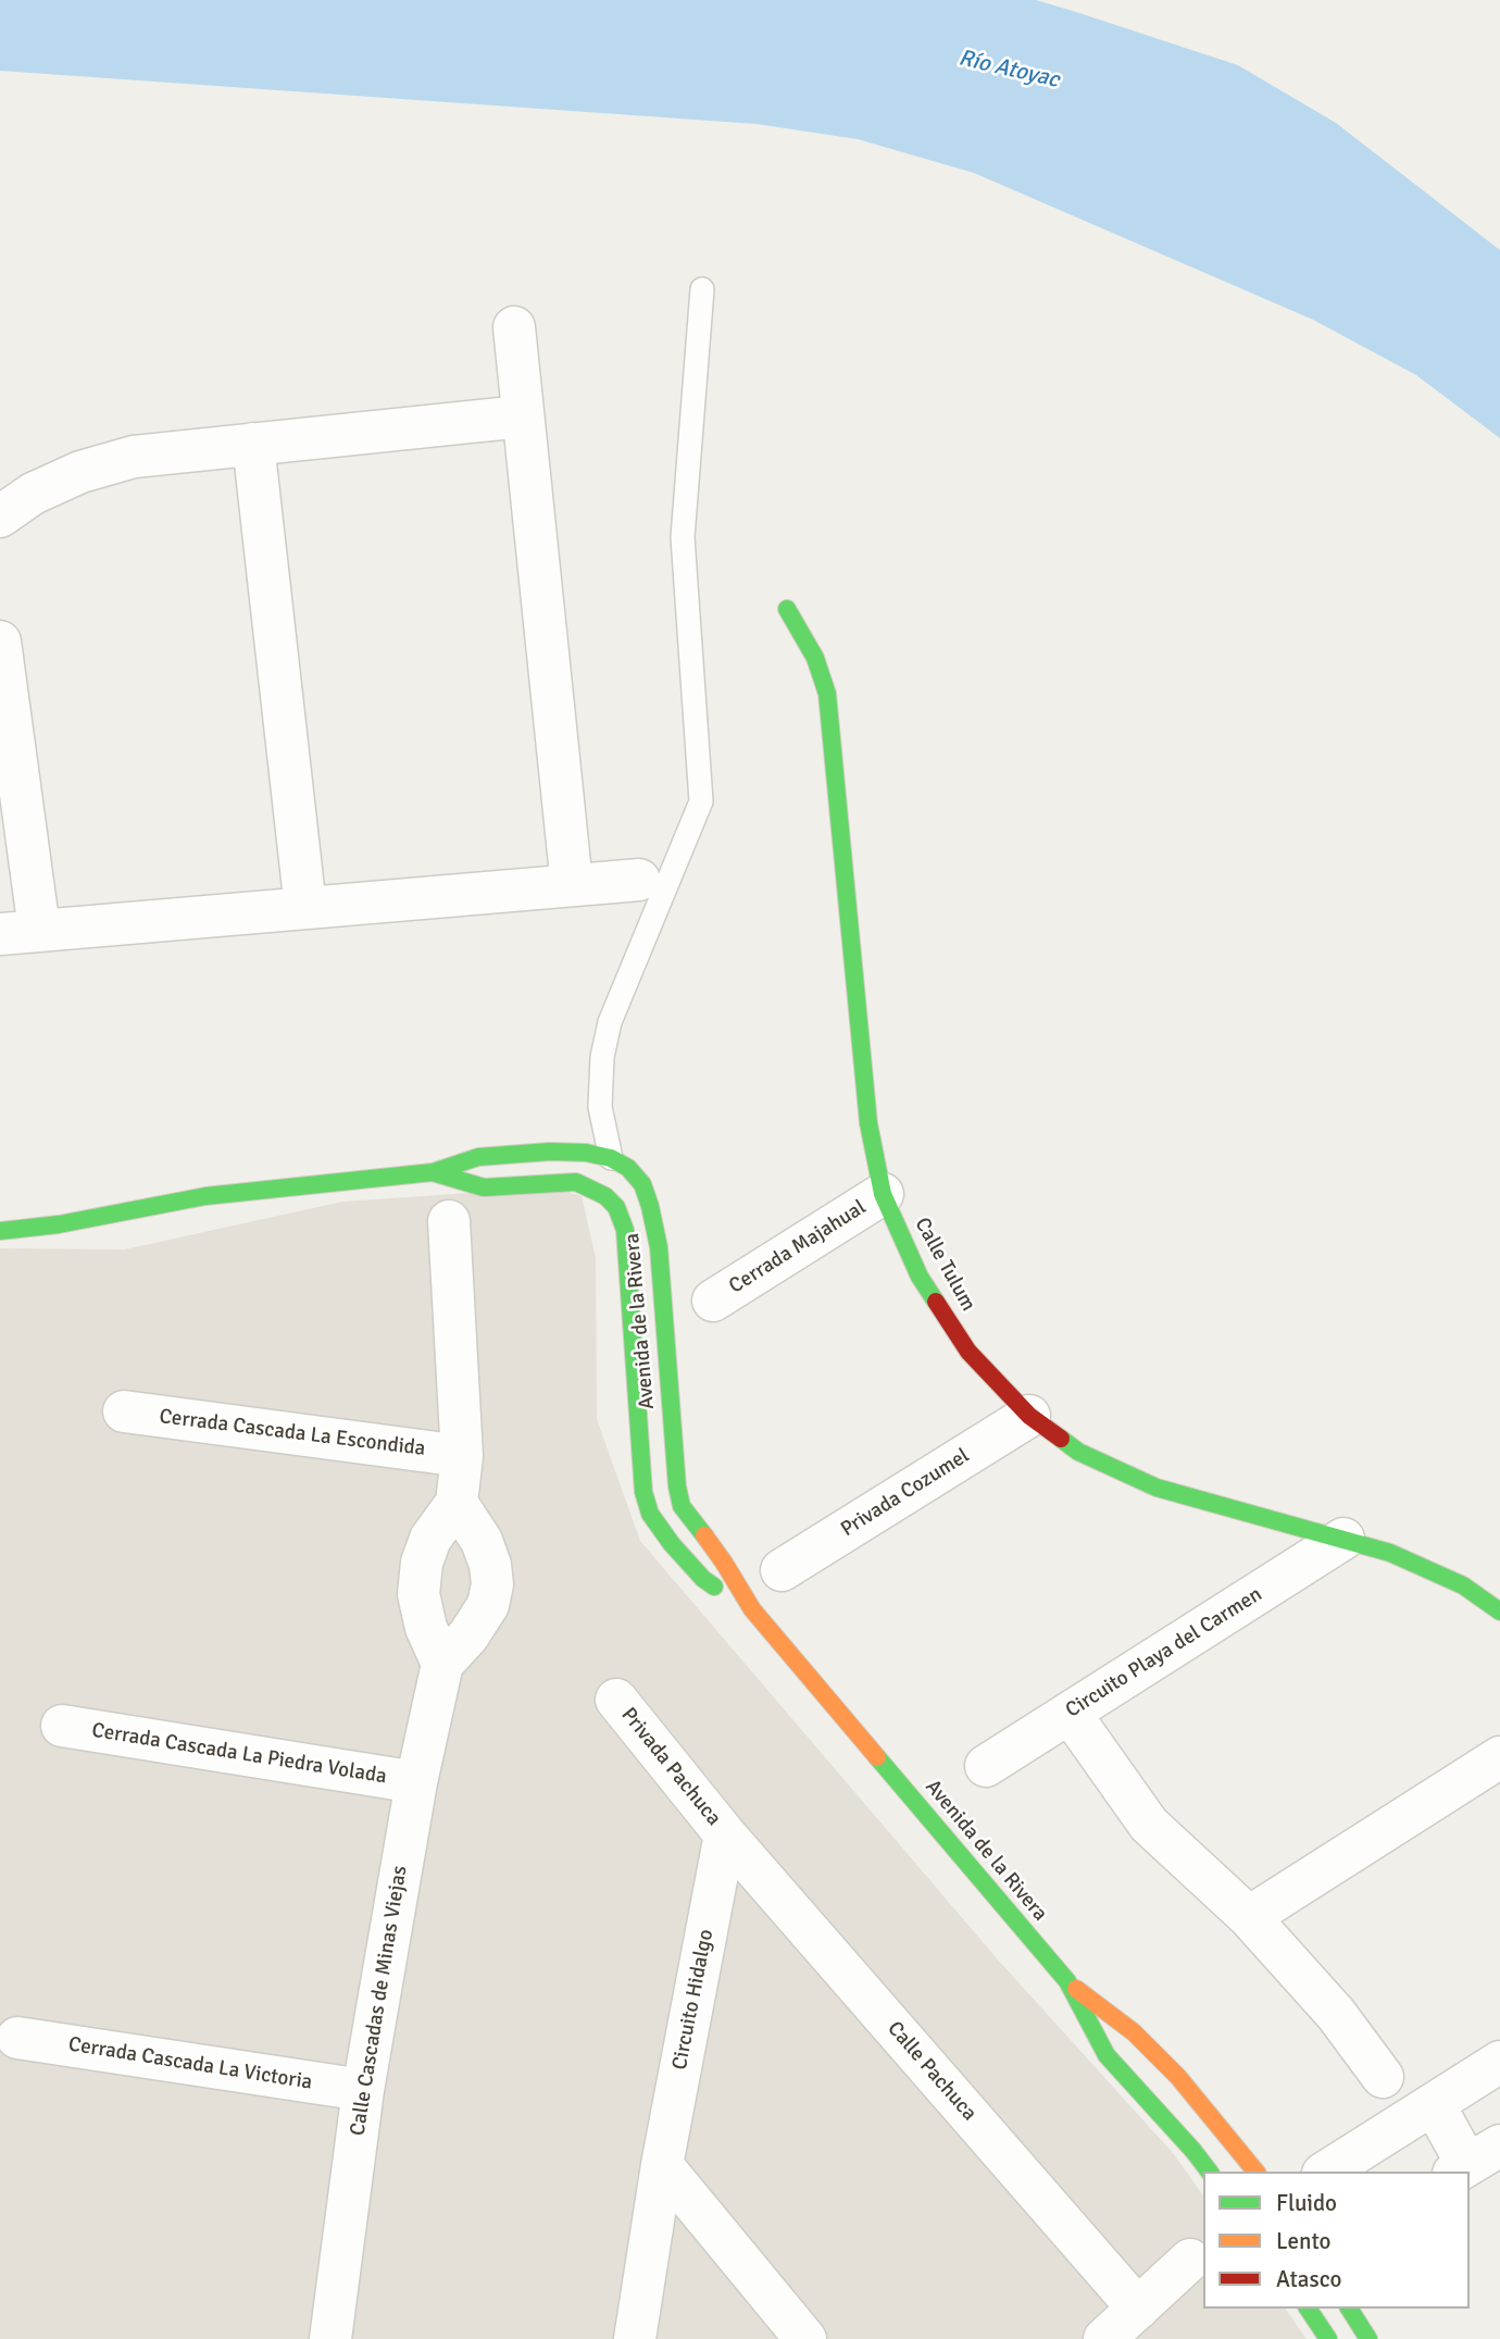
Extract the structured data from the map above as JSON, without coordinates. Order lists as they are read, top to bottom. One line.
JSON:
{"streets":{"street":["Cerrada Majahual","Calle Tulum","Avenida de la Rivera","Cerrada Cascada La Escondida","Privada Cozumel","Circuito Playa del Carmen","Cerrada Cascada La Piedra Volada","Privada Pachuca","Circuito Hidalgo","Calle Cascadas de Minas Viejas","Cerrada Cascada La Victoria","Calle Pachuca"]},"crossings":[["Cerrada Majahual","Calle Tulum"],["Calle Tulum","Privada Cozumel"],["Calle Tulum","Circuito Playa del Carmen"],["Cerrada Cascada La Piedra Volada","Calle Cascadas de Minas Viejas"],["Privada Pachuca","Circuito Hidalgo"],["Privada Pachuca","Calle Pachuca"],["Circuito Hidalgo","Calle Pachuca"],["Calle Cascadas de Minas Viejas","Cerrada Cascada La Victoria"]],"water":["Río Atoyac"],"legend":["Fluido","Lento","Atasco"]}
